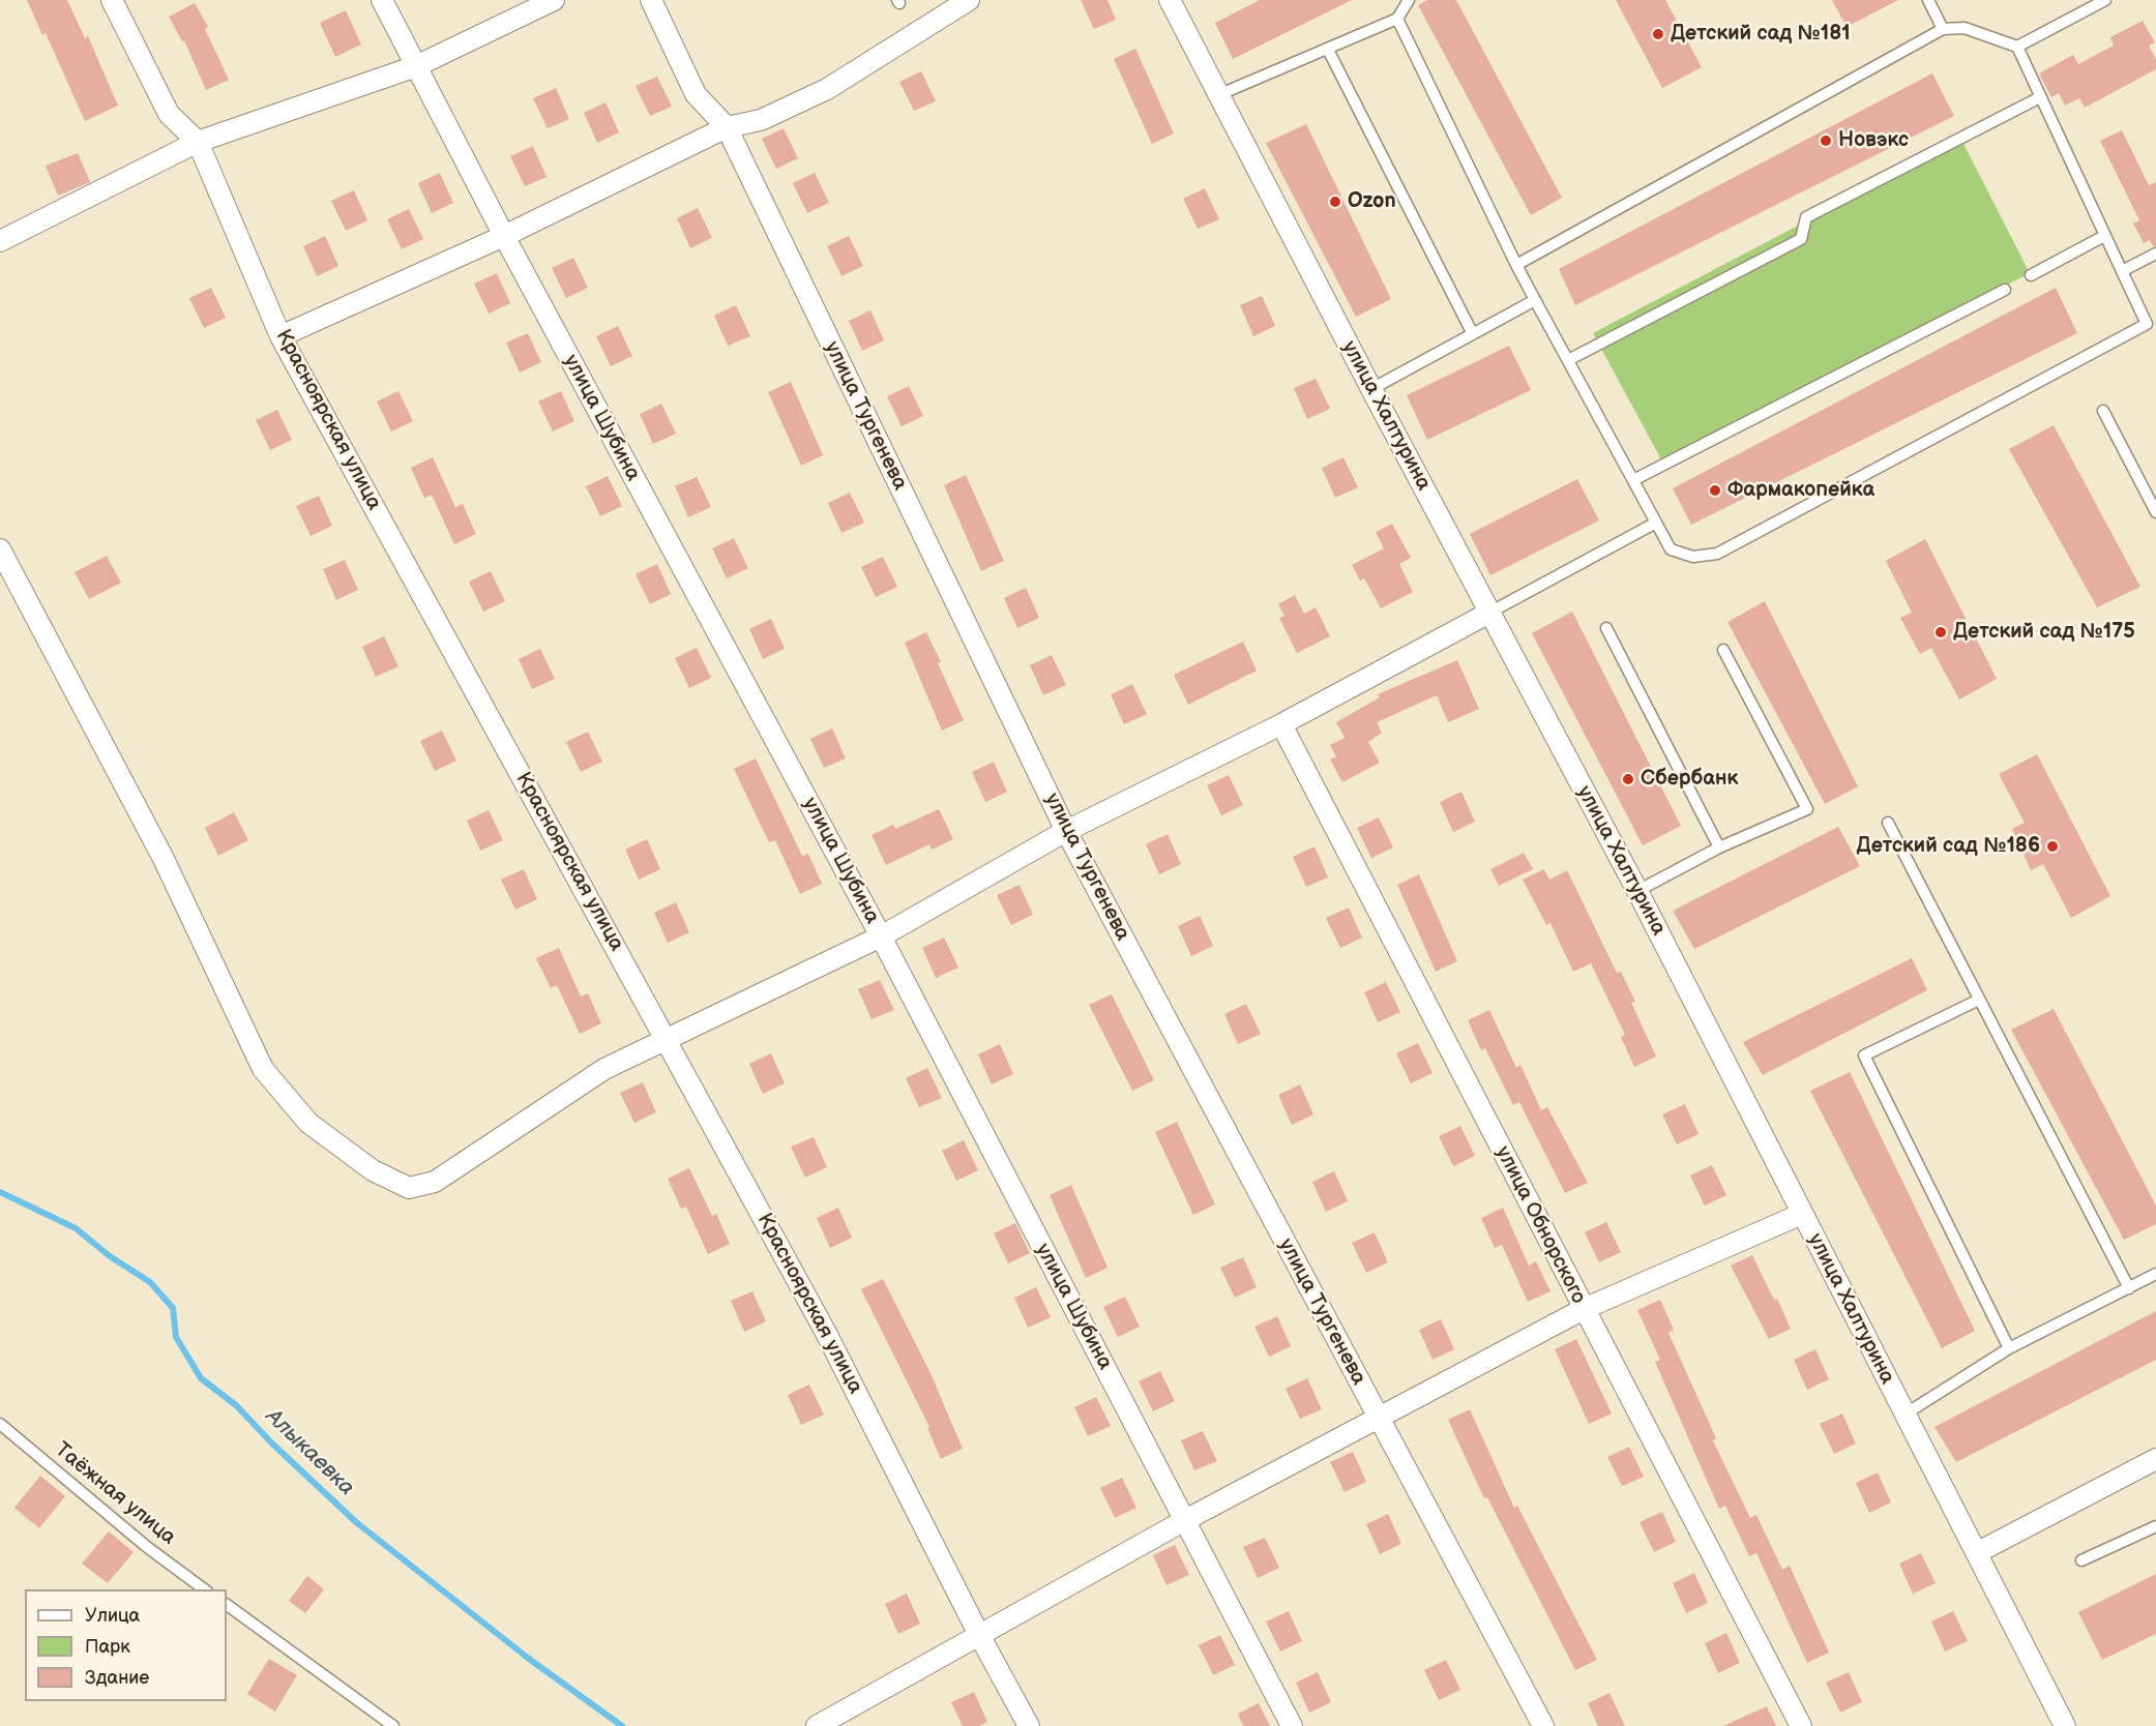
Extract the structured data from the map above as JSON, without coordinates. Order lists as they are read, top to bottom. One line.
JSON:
{"streets":{"street":["улица Тургенева","улица Халтурина","улица Шубина","Красноярская улица","улица Обнорского"],"lane":["Таёжная улица"]},"water":["Алыкаевка"],"places":["Детский сад №181","Новэкс","Ozon","Фармакопейка","Детский сад №175","Сбербанк","Детский сад №186"],"legend":["Улица","Парк","Здание"]}
